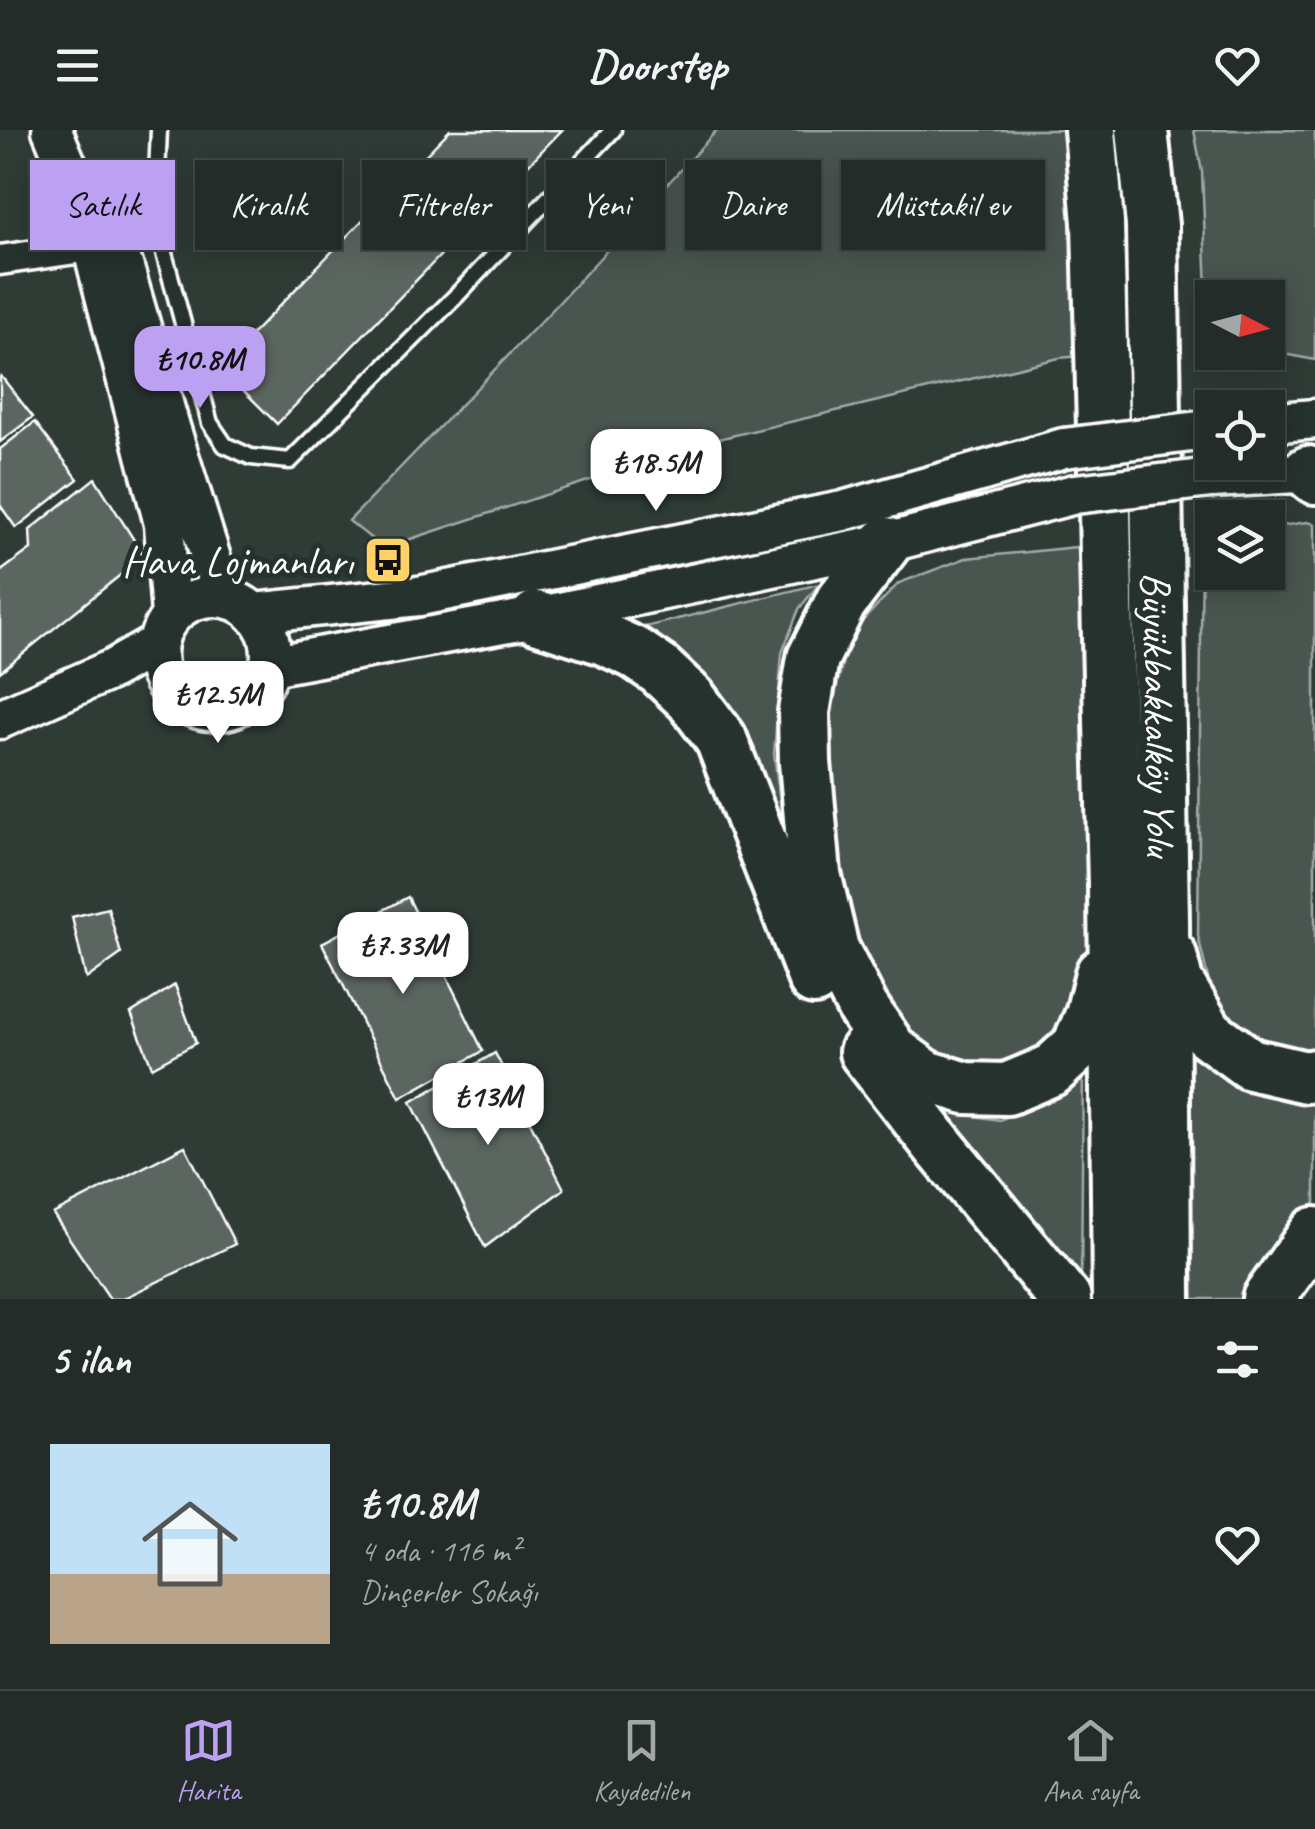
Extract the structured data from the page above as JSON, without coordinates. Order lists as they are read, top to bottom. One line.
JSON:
{"streets":{"highway":["Büyükbakkalköy Yolu"]},"places":{"bus stop":["Hava Lojmanları"]},"north":"right","page":{"header":"Doorstep","chip":["Satılık","Kiralık","Filtreler","Yeni","Daire","Müstakil ev"],"price":["₺10.8M","₺18.5M","₺12.5M","₺7.33M","₺13M"],"heading":"5 ilan","list":[{"name":"₺10.8M","note":"4 oda · 116 m² · Dinçerler Sokağı"}],"tabs":["Harita","Kaydedilen","Ana sayfa"]}}
